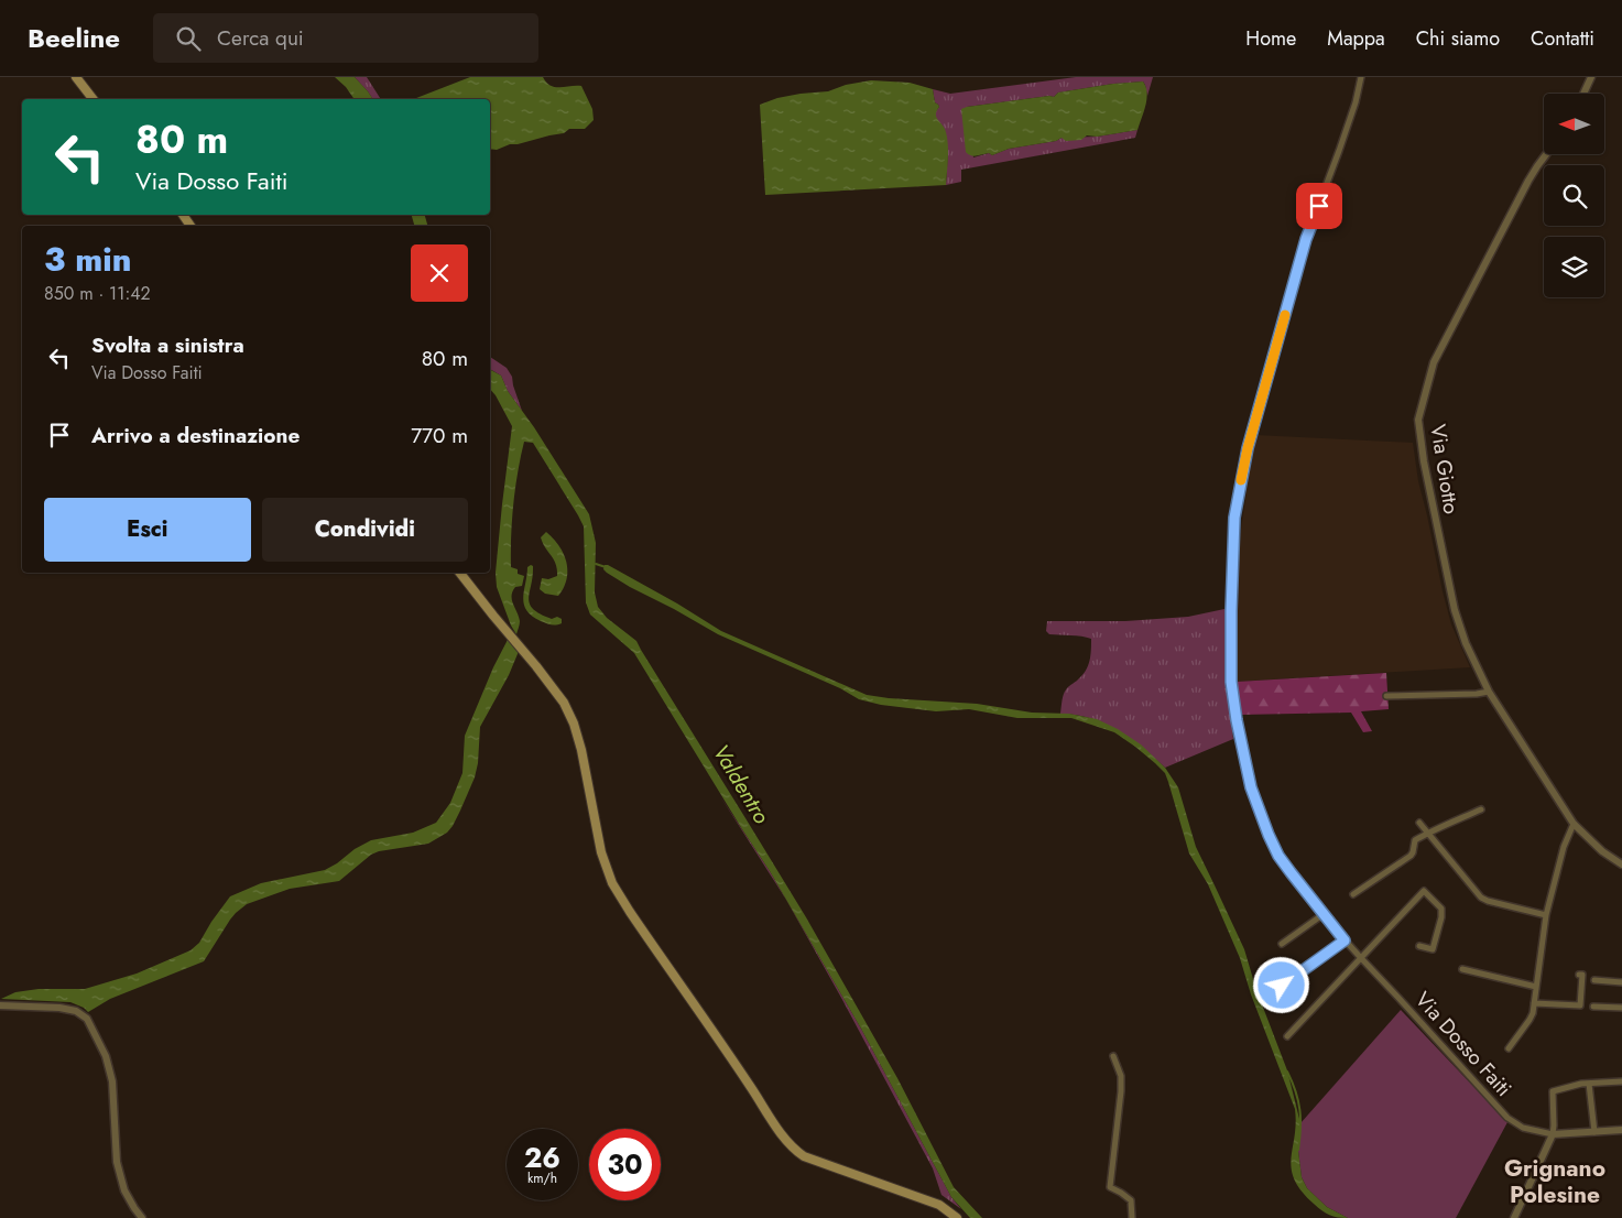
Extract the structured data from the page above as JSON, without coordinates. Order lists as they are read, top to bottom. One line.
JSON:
{"streets":{"street":["Via Giotto","Via Dosso Faiti"]},"districts":["Grignano Polesine"],"water":["Valdentro"],"north":"left","page":{"header":"Beeline","search":"Cerca qui","nav":["Home","Mappa","Chi siamo","Contatti"],"turn":["80 m","Via Dosso Faiti"],"heading":["3 min","850 m · 11:42"],"list":[{"name":"Svolta a sinistra","note":"Via Dosso Faiti","value":"80 m"},{"name":"Arrivo a destinazione","value":"770 m"}],"buttons":["Esci","Condividi"],"speed":"26 km/h","limit":"30"}}
